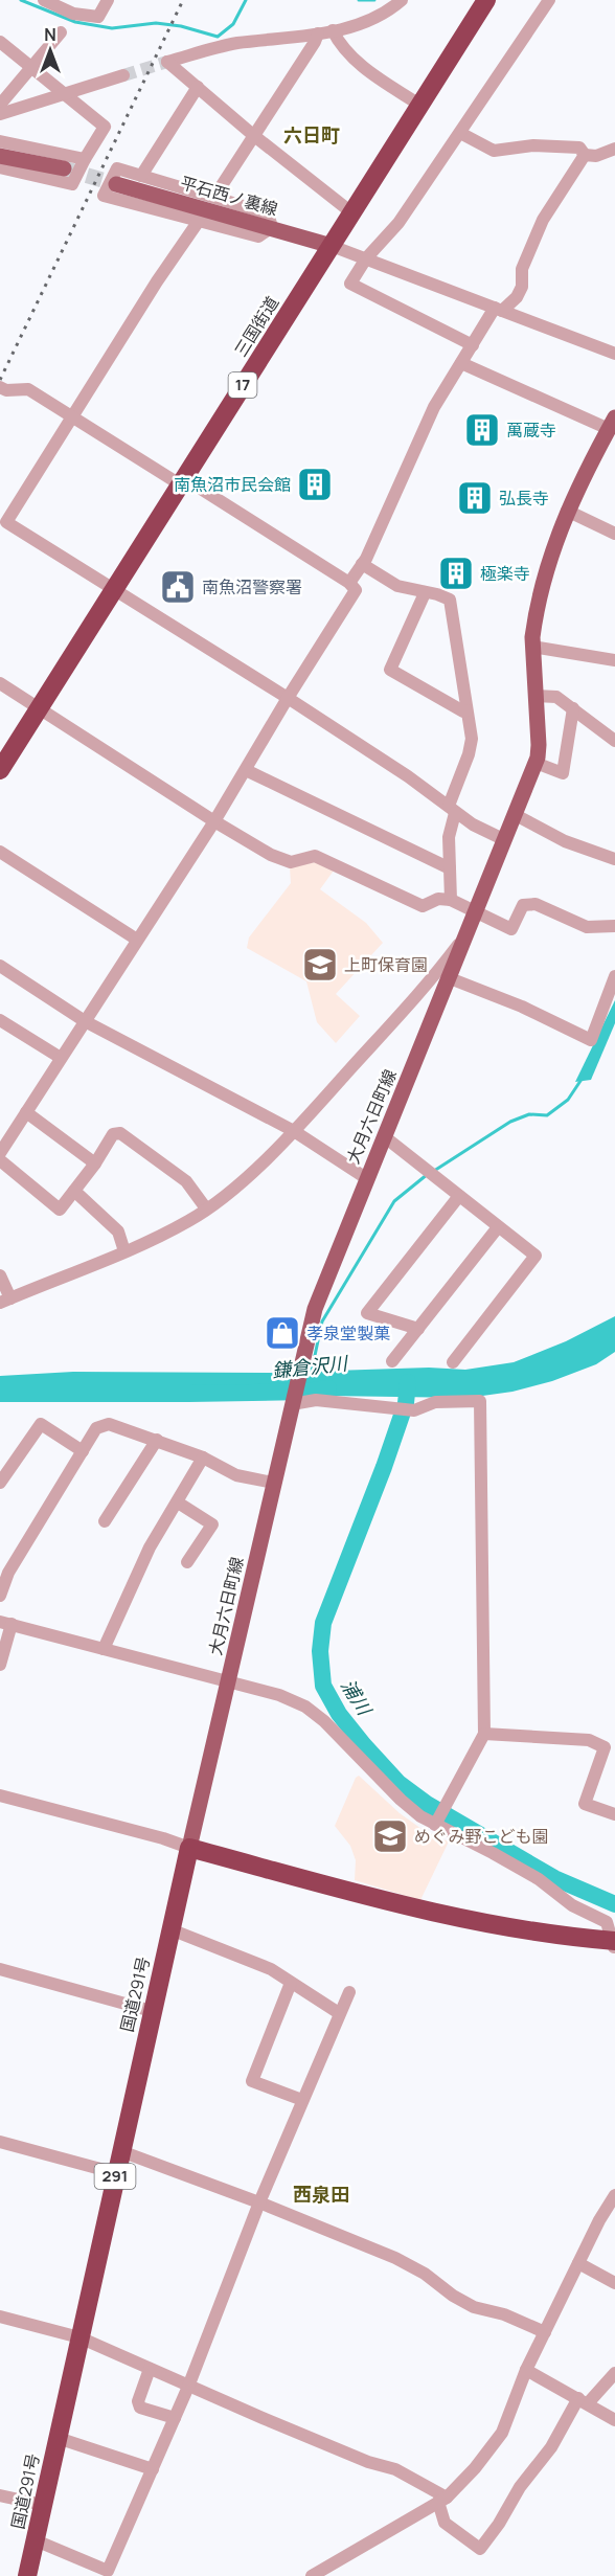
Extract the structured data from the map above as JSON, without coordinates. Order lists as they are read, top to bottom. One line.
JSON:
{"streets":{"highway":["三国街道","17","国道291号","291"],"main road":["平石西ノ裏線","大月六日町線"]},"crossings":[["平石西ノ裏線","三国街道"],["大月六日町線","国道291号"]],"districts":["六日町","西泉田"],"water":["鎌倉沢川","浦川"],"places":{"building":["萬蔵寺","南魚沼市民会館","弘長寺","極楽寺"],"public building":["南魚沼警察署"],"school or university":["上町保育園","めぐみ野こども園"],"shop":["孝泉堂製菓"]},"north":"top"}
